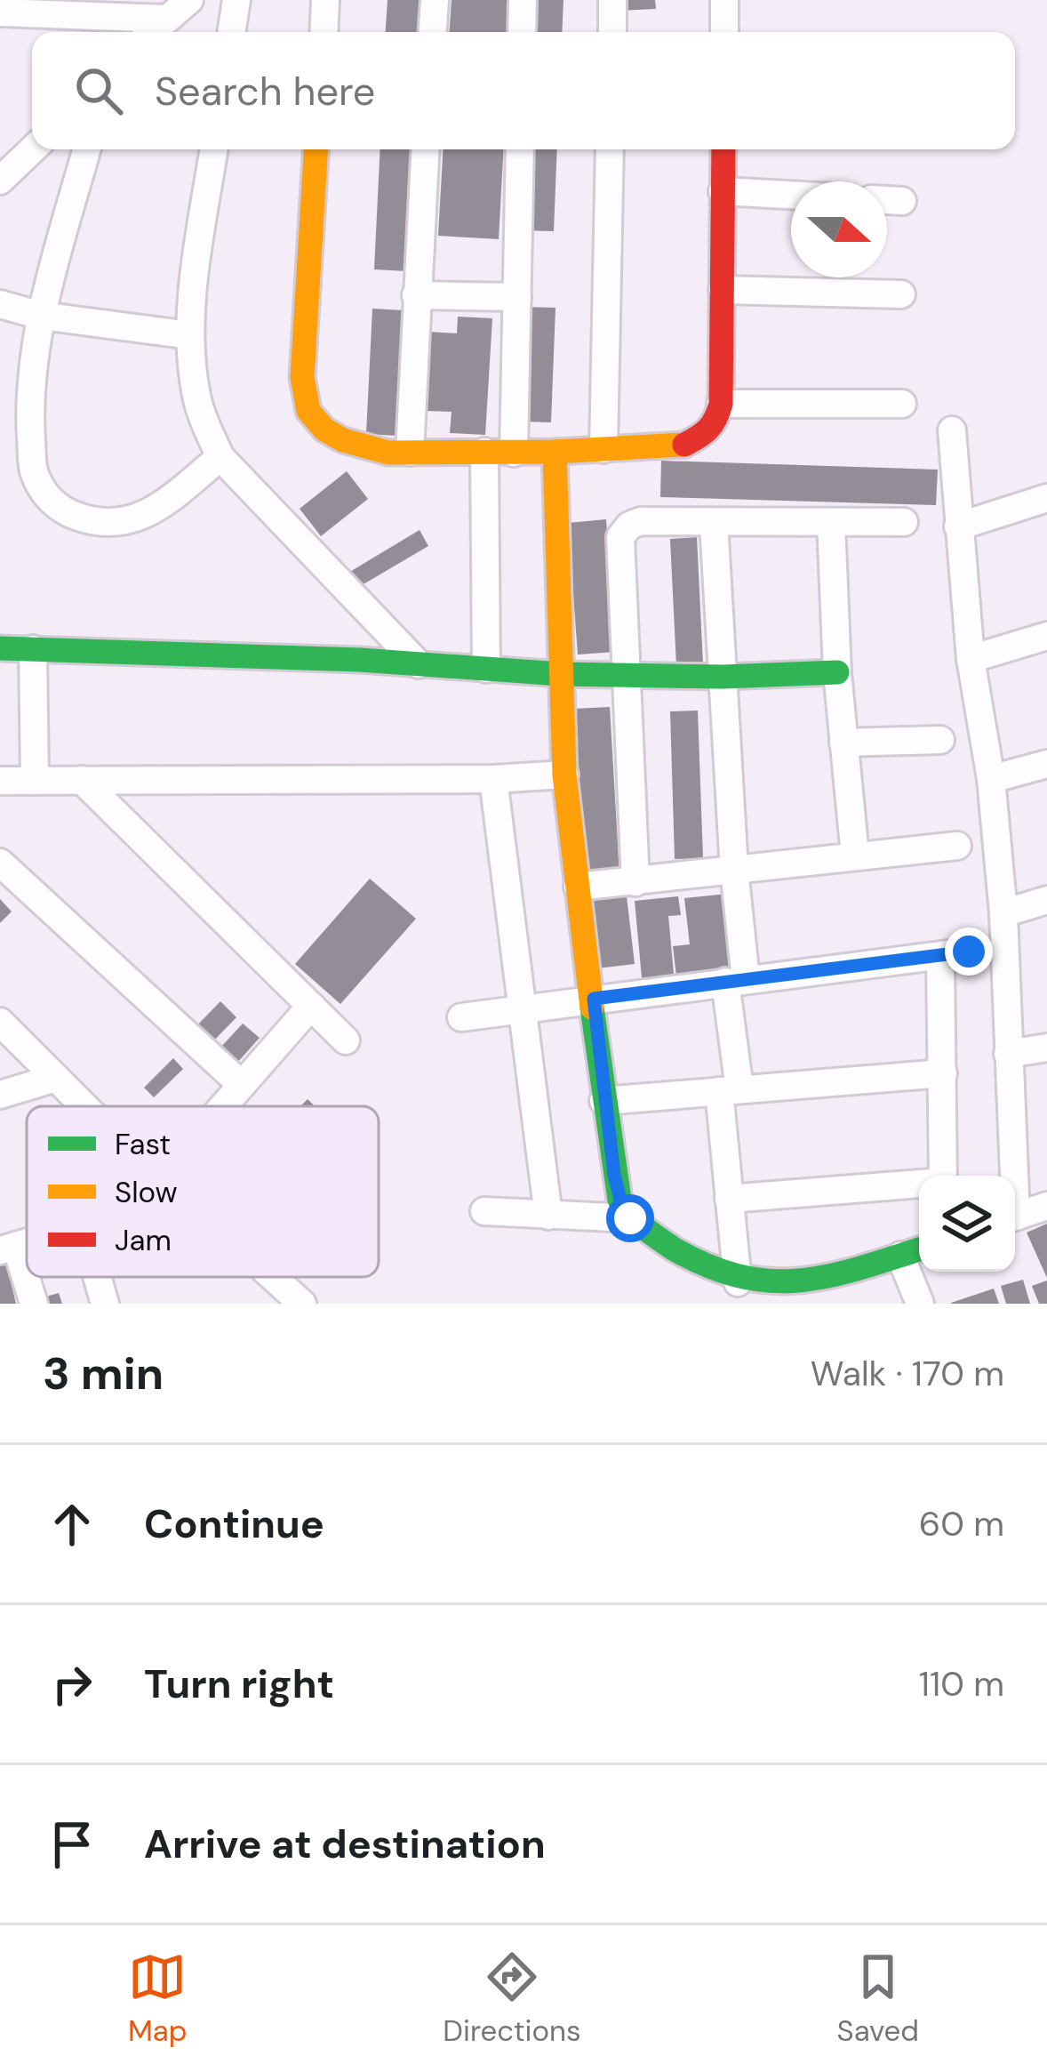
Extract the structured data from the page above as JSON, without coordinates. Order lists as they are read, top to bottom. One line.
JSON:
{"legend":["Fast","Slow","Jam"],"north":"right","page":{"search":"Search here","heading":["3 min","Walk · 170 m"],"list":[["Continue","60 m"],["Turn right","110 m"],"Arrive at destination"],"nav":["Map","Directions","Saved"]}}
